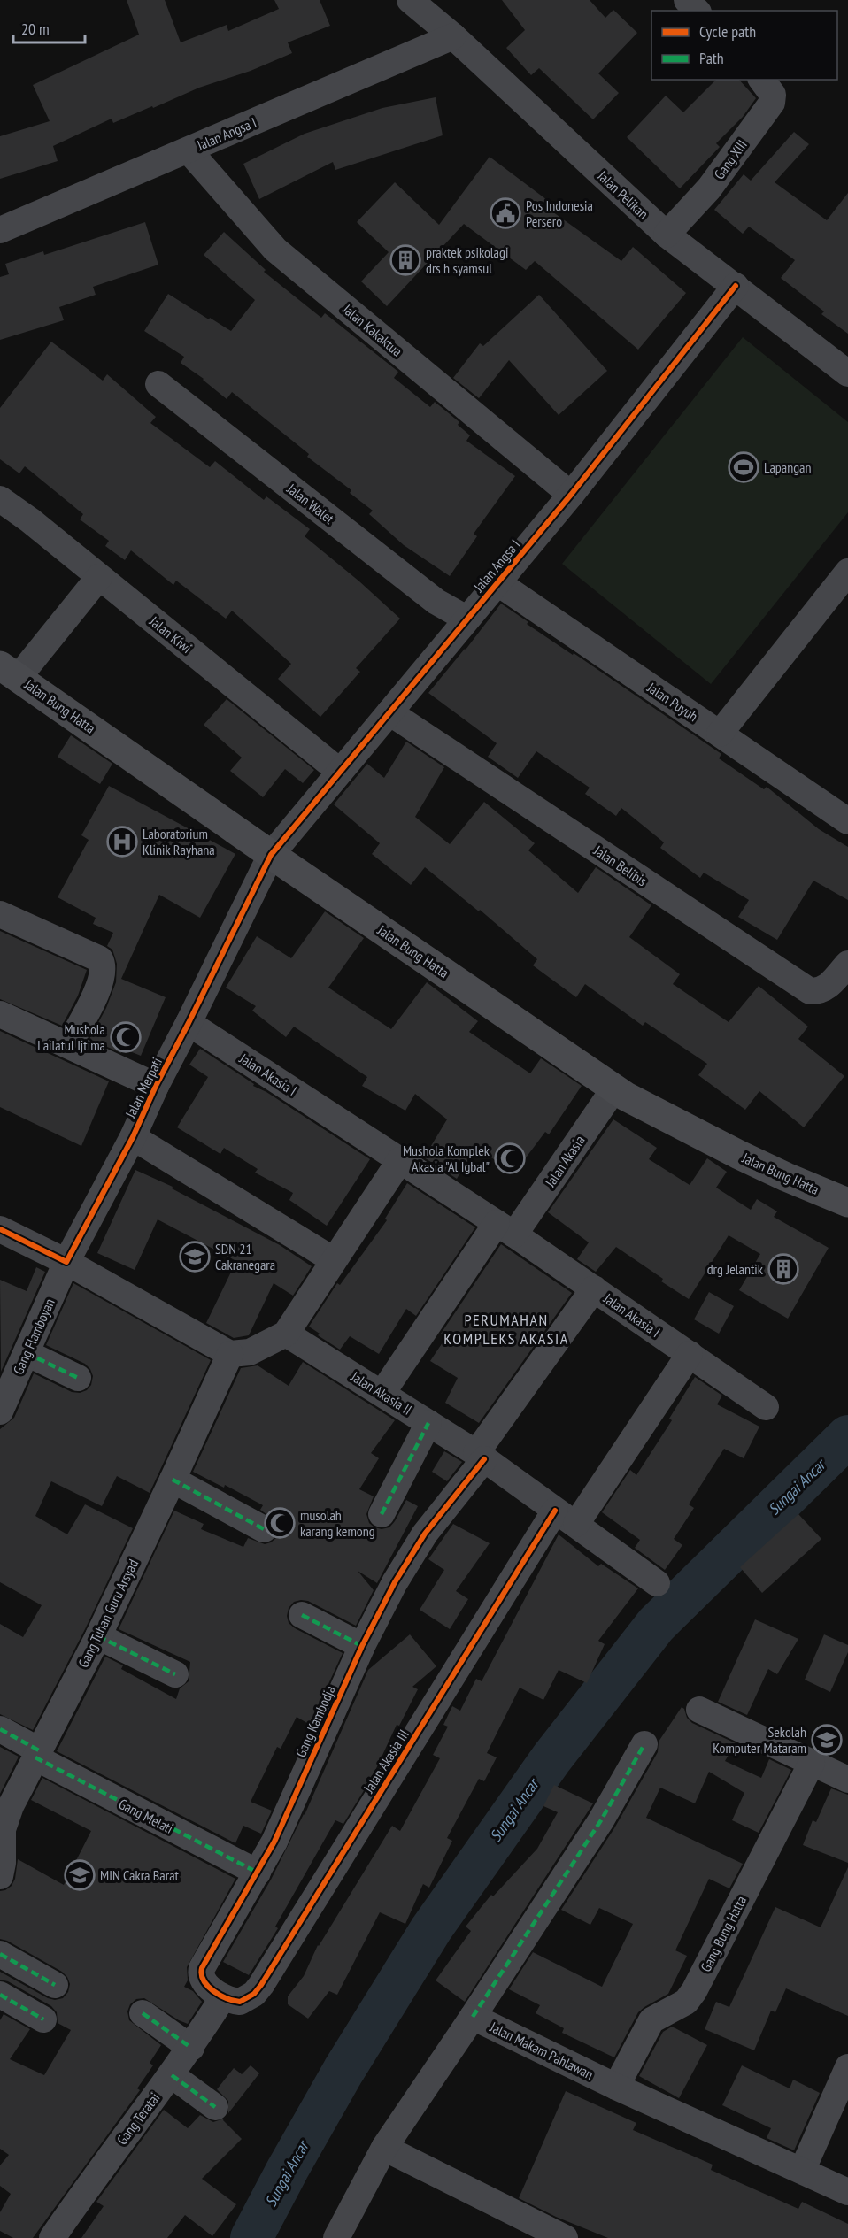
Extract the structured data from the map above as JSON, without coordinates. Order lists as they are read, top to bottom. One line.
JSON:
{"streets":{"main road":["Jalan Bung Hatta"],"street":["Jalan Angsa I","Gang XIII","Jalan Pelikan","Jalan Kakaktua","Jalan Walet","Jalan Kiwi","Jalan Puyuh","Jalan Belibis","Jalan Akasia I","Jalan Merpati","Jalan Akasia","Gang Flamboyan","Jalan Akasia II","Gang Tuhan Guru Arsyad","Gang Kambodja","Jalan Akasia III","Gang Melati","Gang Bung Hatta","Jalan Makam Pahlawan","Gang Teratai"]},"crossings":[["Jalan Angsa I","Jalan Pelikan"],["Jalan Angsa I","Jalan Kakaktua"],["Jalan Angsa I","Jalan Walet"],["Jalan Angsa I","Jalan Kiwi"],["Jalan Angsa I","Jalan Puyuh"],["Jalan Angsa I","Jalan Bung Hatta"],["Jalan Angsa I","Jalan Belibis"],["Jalan Angsa I","Jalan Merpati"],["Gang XIII","Jalan Pelikan"],["Jalan Bung Hatta","Jalan Merpati"],["Jalan Bung Hatta","Jalan Akasia"],["Jalan Akasia I","Jalan Merpati"],["Jalan Akasia I","Jalan Akasia"],["Jalan Merpati","Gang Flamboyan"],["Jalan Akasia II","Gang Kambodja"],["Jalan Akasia II","Jalan Akasia III"],["Gang Tuhan Guru Arsyad","Gang Melati"],["Gang Kambodja","Jalan Akasia III"],["Gang Kambodja","Gang Melati"],["Gang Kambodja","Gang Teratai"],["Jalan Akasia III","Gang Teratai"],["Gang Bung Hatta","Jalan Makam Pahlawan"]],"districts":["PERUMAHAN KOMPLEKS AKASIA"],"water":["Sungai Ancar"],"places":{"public building":["Pos Indonesia Persero"],"building":["praktek psikolagi drs h syamsul","drg Jelantik"],"sports":["Lapangan"],"hospital":["Laboratorium Klinik Rayhana"],"mosque":["Mushola Lailatul Ijtima","Mushola Komplek Akasia \"Al Igbal\"","musolah karang kemong"],"school or university":["SDN 21 Cakranegara","Sekolah Komputer Mataram","MIN Cakra Barat"]},"legend":["Cycle path","Path"],"scale_bar":"20 m"}
